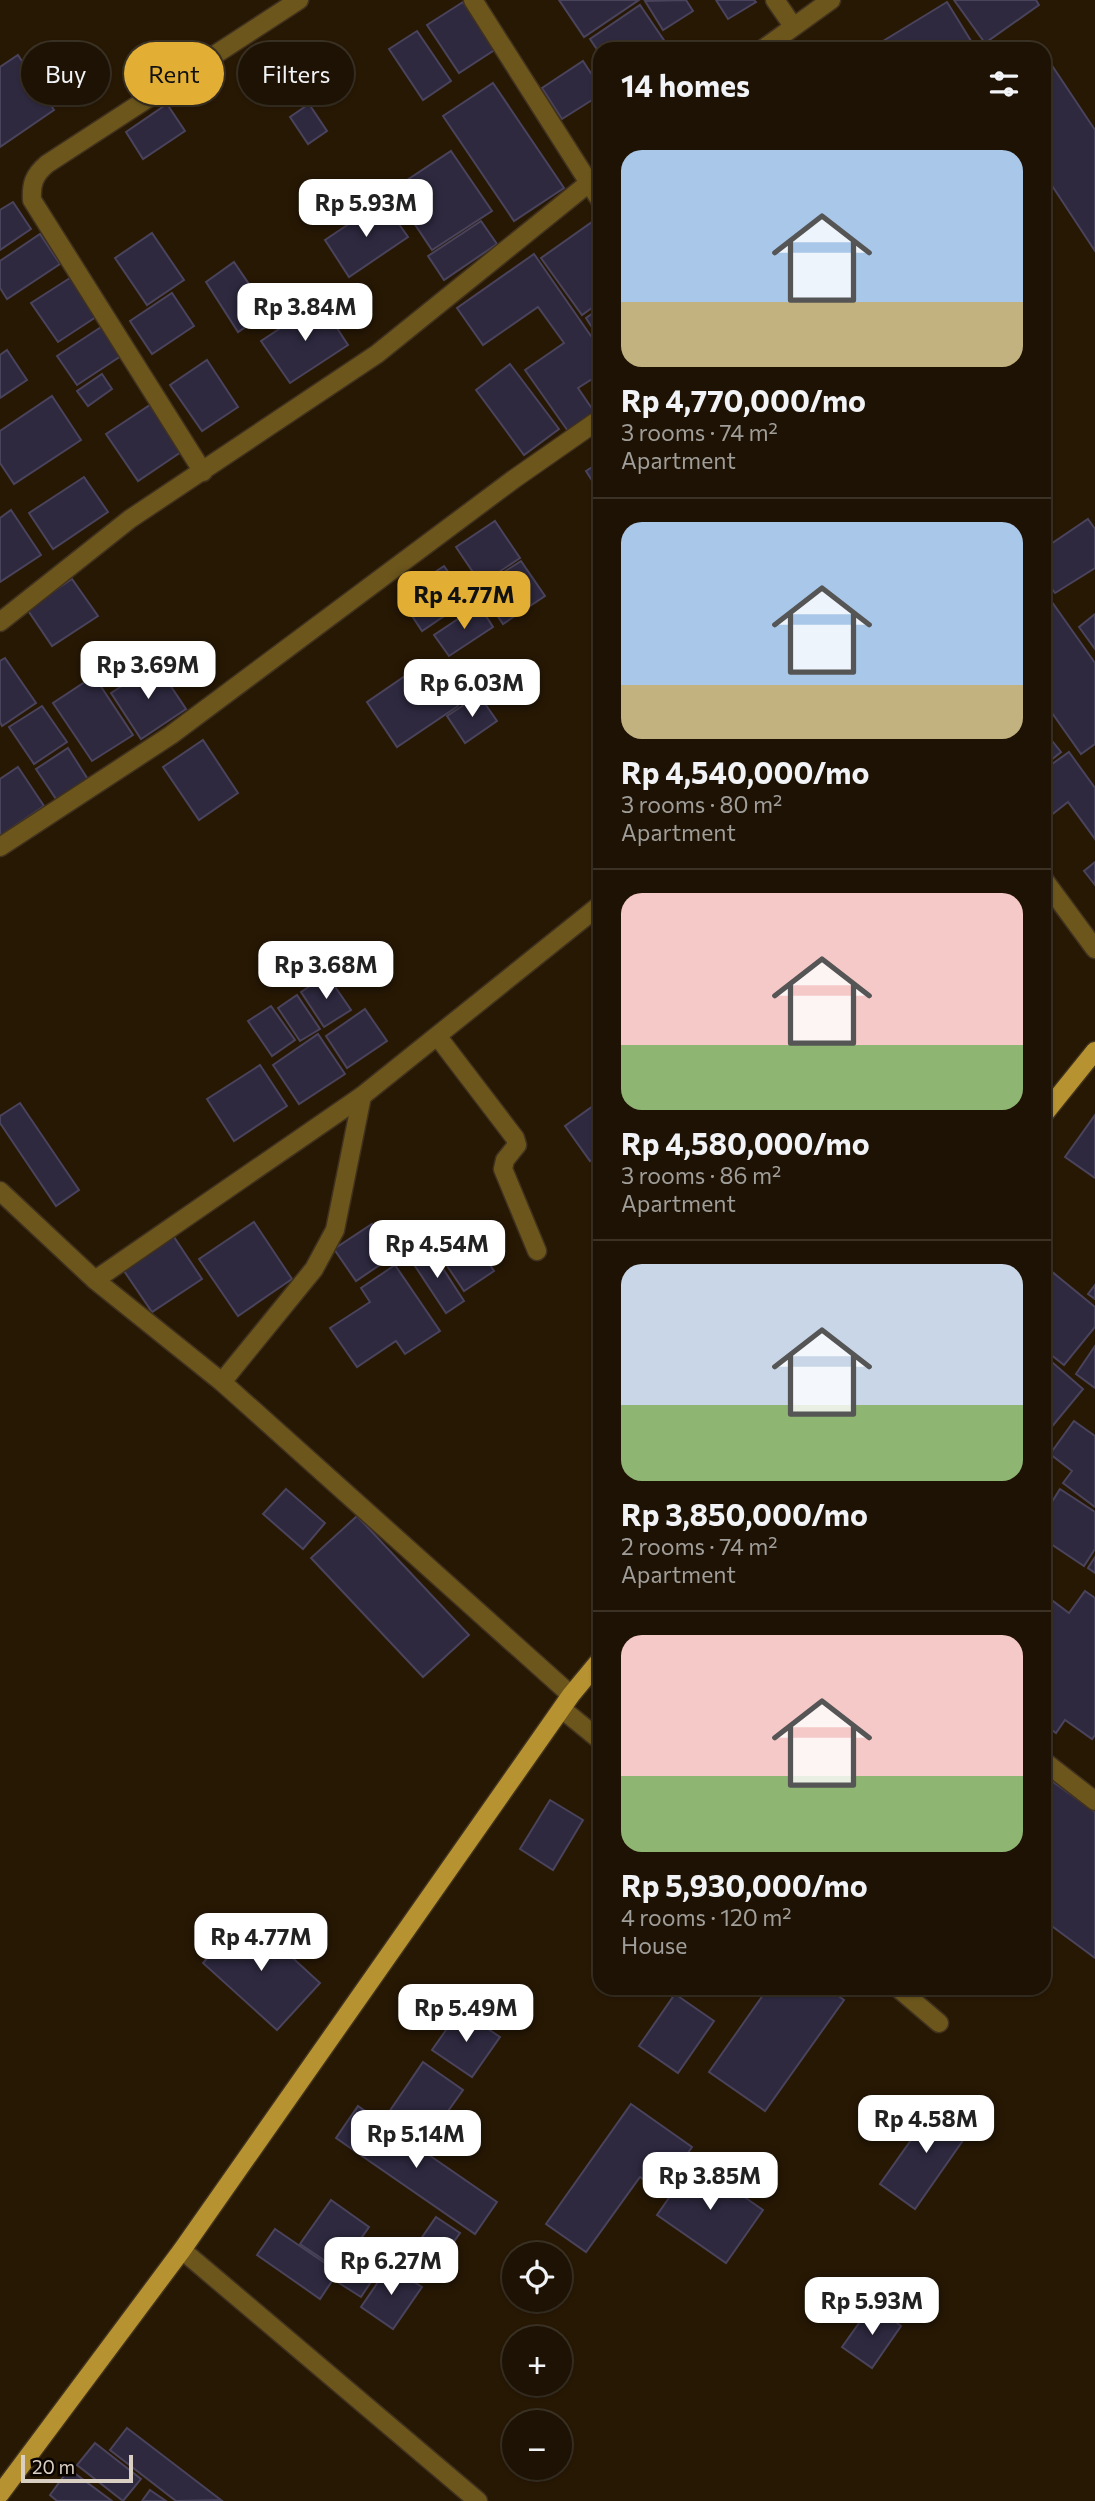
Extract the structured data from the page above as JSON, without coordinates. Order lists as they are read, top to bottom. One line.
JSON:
{"scale_bar":"20 m","page":{"chip":["Buy","Rent","Filters"],"heading":"14 homes","list":[{"name":"Rp 4,770,000/mo","note":"3 rooms · 74 m² · Apartment"},{"name":"Rp 4,540,000/mo","note":"3 rooms · 80 m² · Apartment"},{"name":"Rp 4,580,000/mo","note":"3 rooms · 86 m² · Apartment"},{"name":"Rp 3,850,000/mo","note":"2 rooms · 74 m² · Apartment"},{"name":"Rp 5,930,000/mo","note":"4 rooms · 120 m² · House"}],"price":["Rp 5.93M","Rp 3.84M","Rp 4.77M","Rp 3.69M","Rp 6.03M","Rp 3.68M","Rp 4.54M","Rp 4.77M","Rp 5.49M","Rp 4.58M","Rp 5.14M","Rp 3.85M","Rp 6.27M","Rp 5.93M"],"map_buttons":["+","−"],"scale":"20 m"}}
